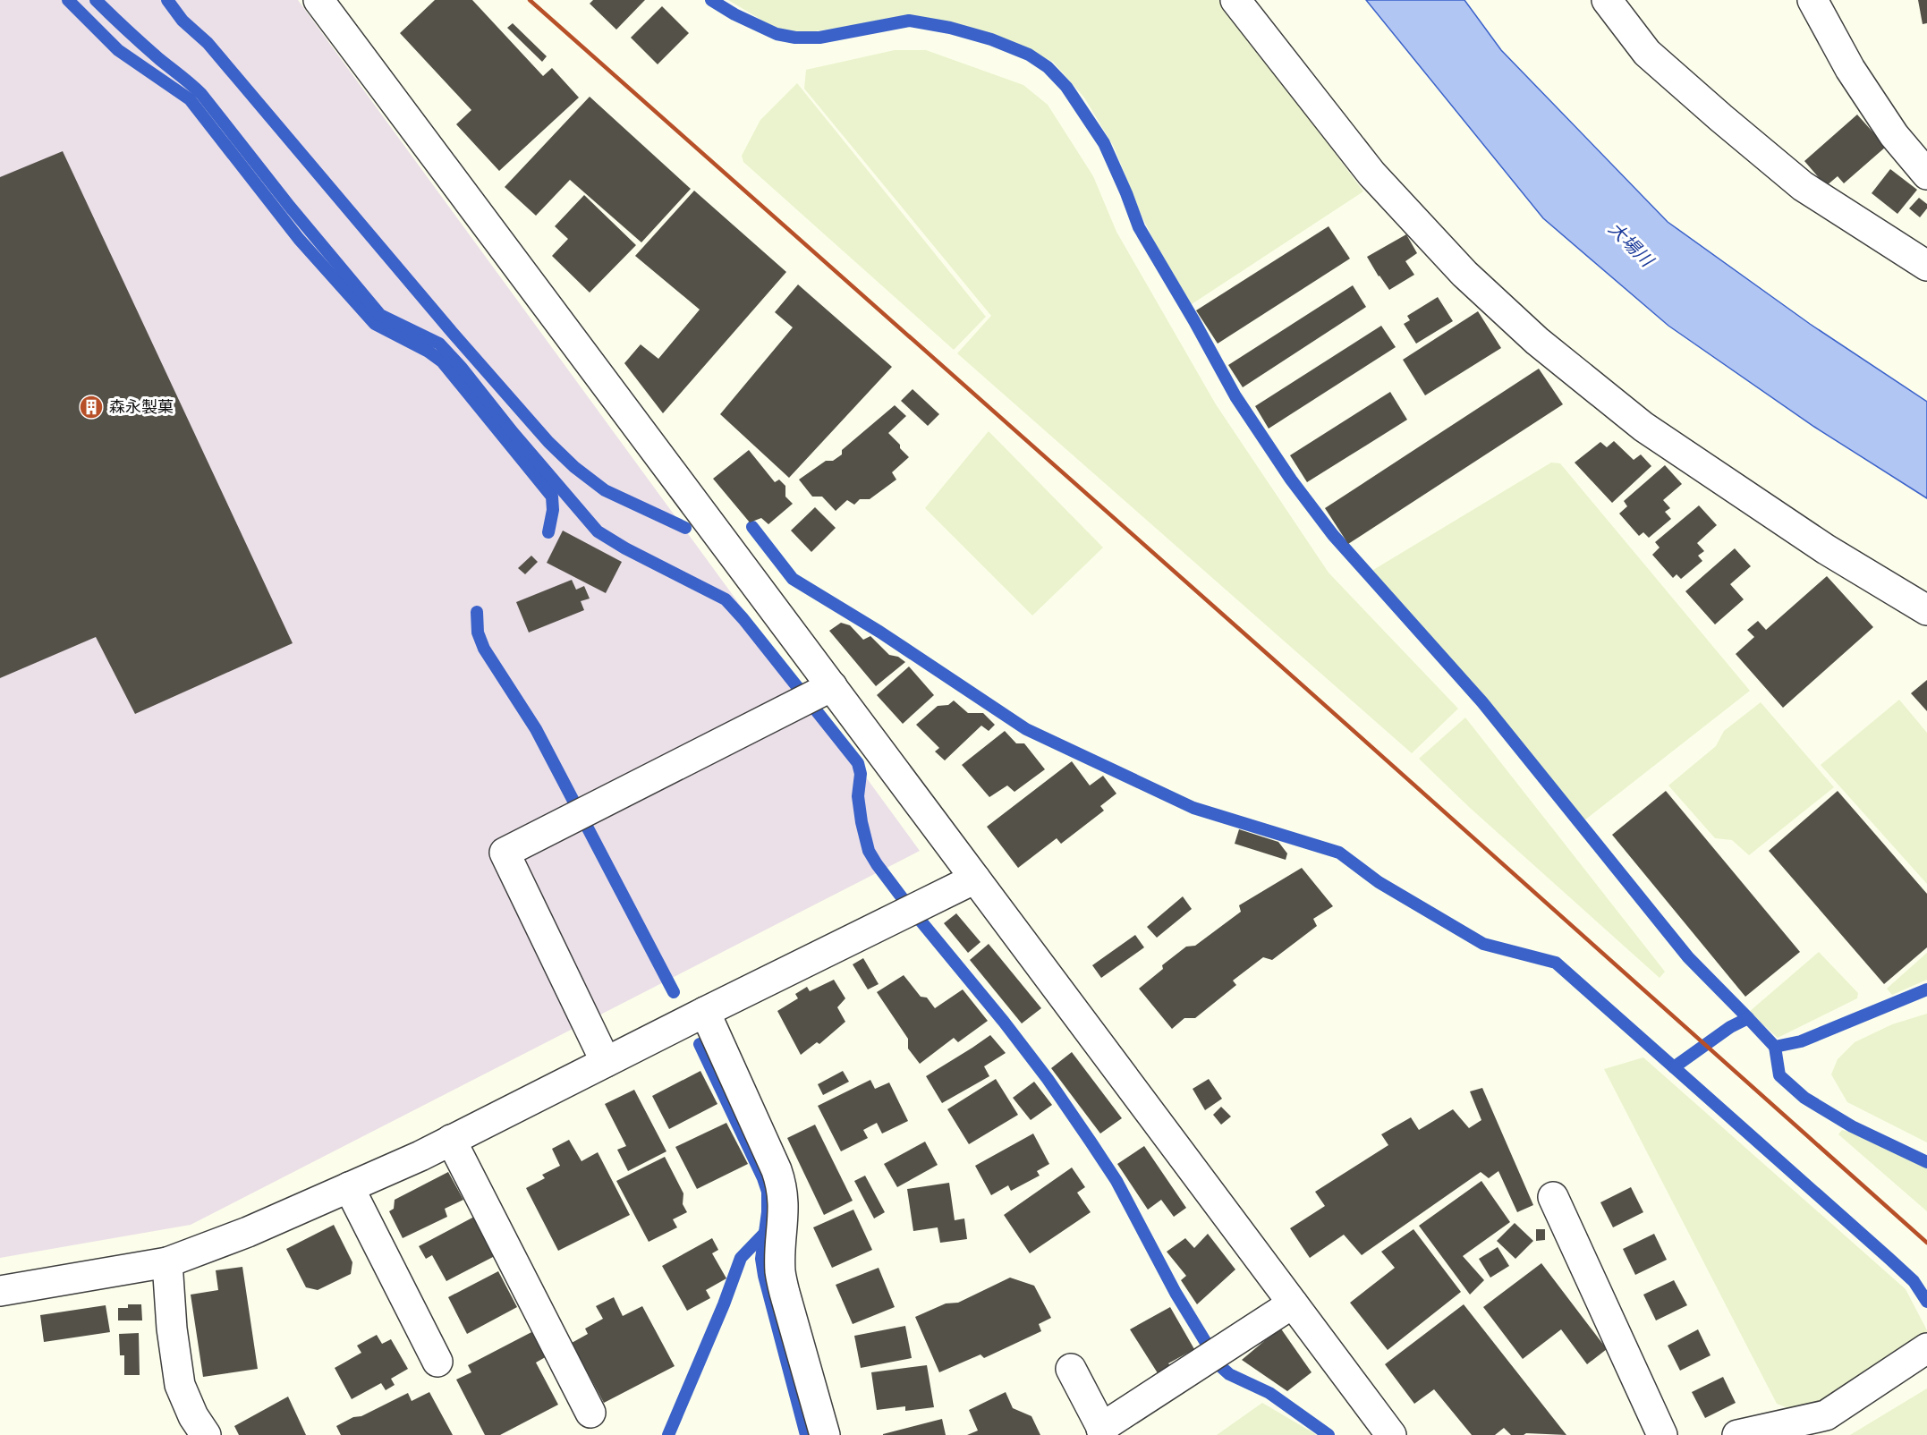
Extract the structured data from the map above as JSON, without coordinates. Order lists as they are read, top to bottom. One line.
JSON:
{"water":["大場川"],"places":{"building":["森永製菓"]}}
